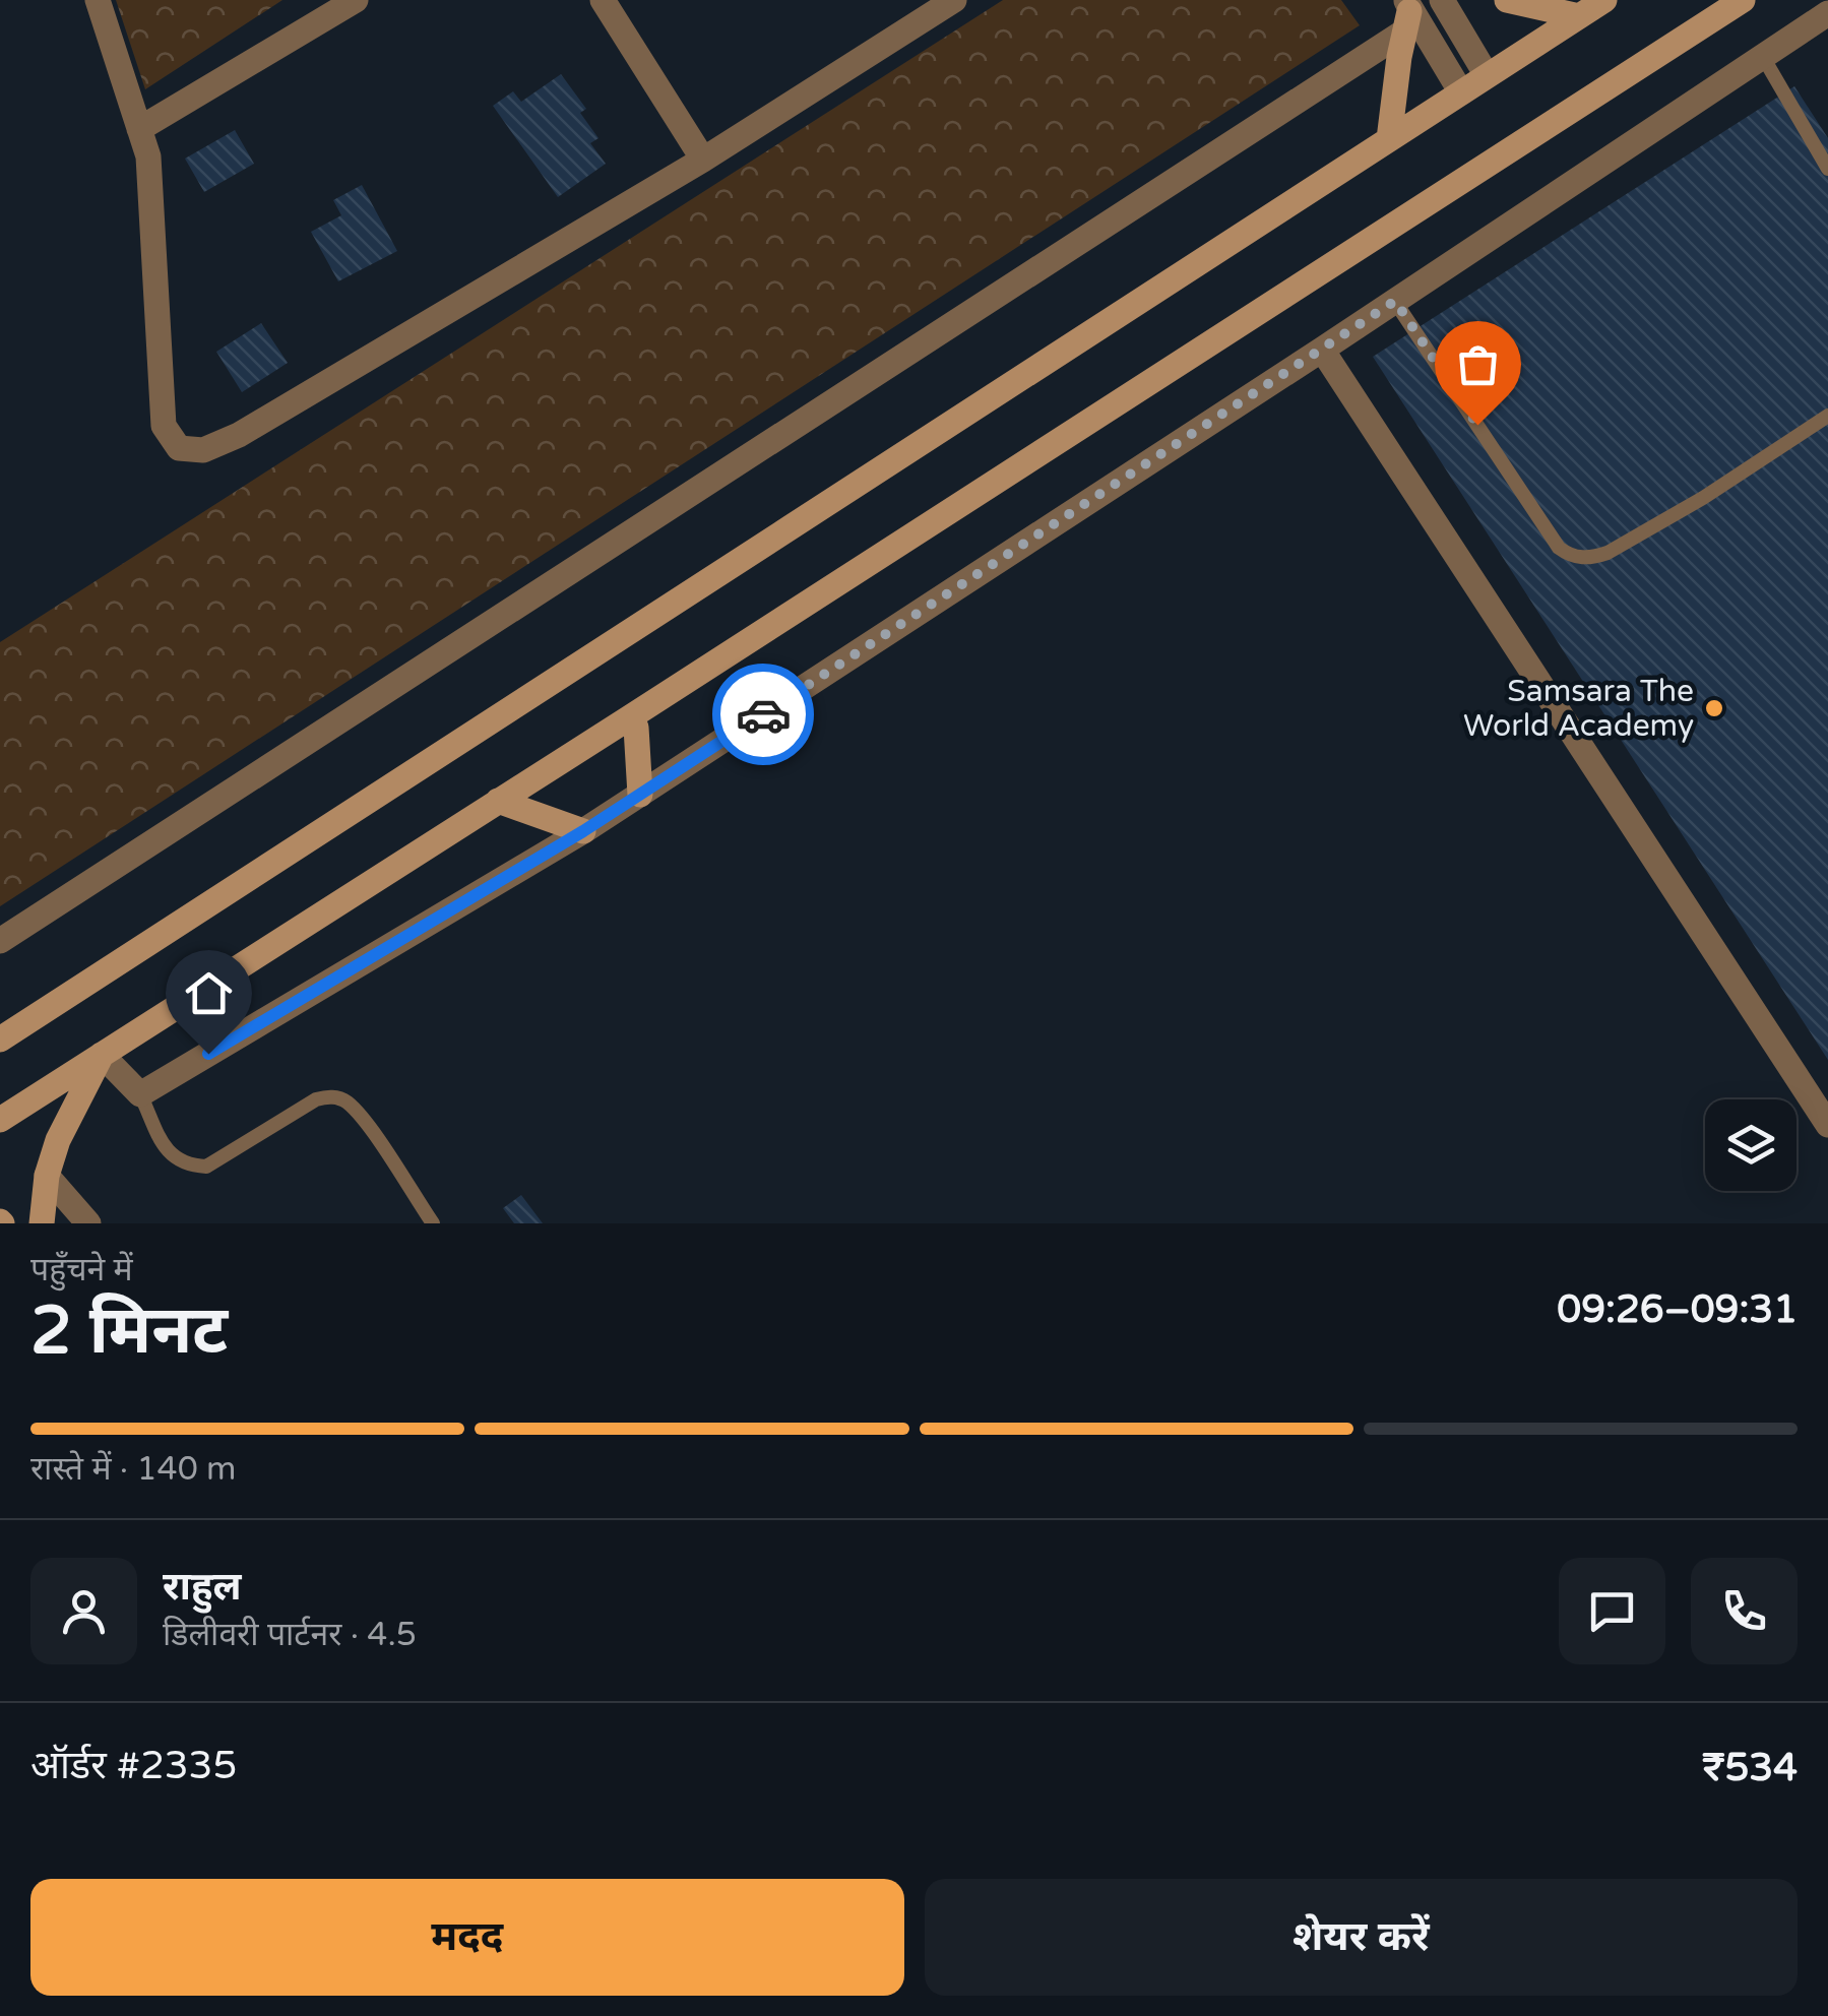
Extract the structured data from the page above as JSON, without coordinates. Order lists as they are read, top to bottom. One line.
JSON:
{"places":["Samsara The World Academy"],"page":{"heading":["2 मिनट","पहुँचने में","09:26–09:31"],"panel":["राहुल","डिलीवरी पार्टनर · 4.5","ऑर्डर #2335","₹534"],"bar":"रास्ते में · 140 m","buttons":["मदद","शेयर करें"]}}
